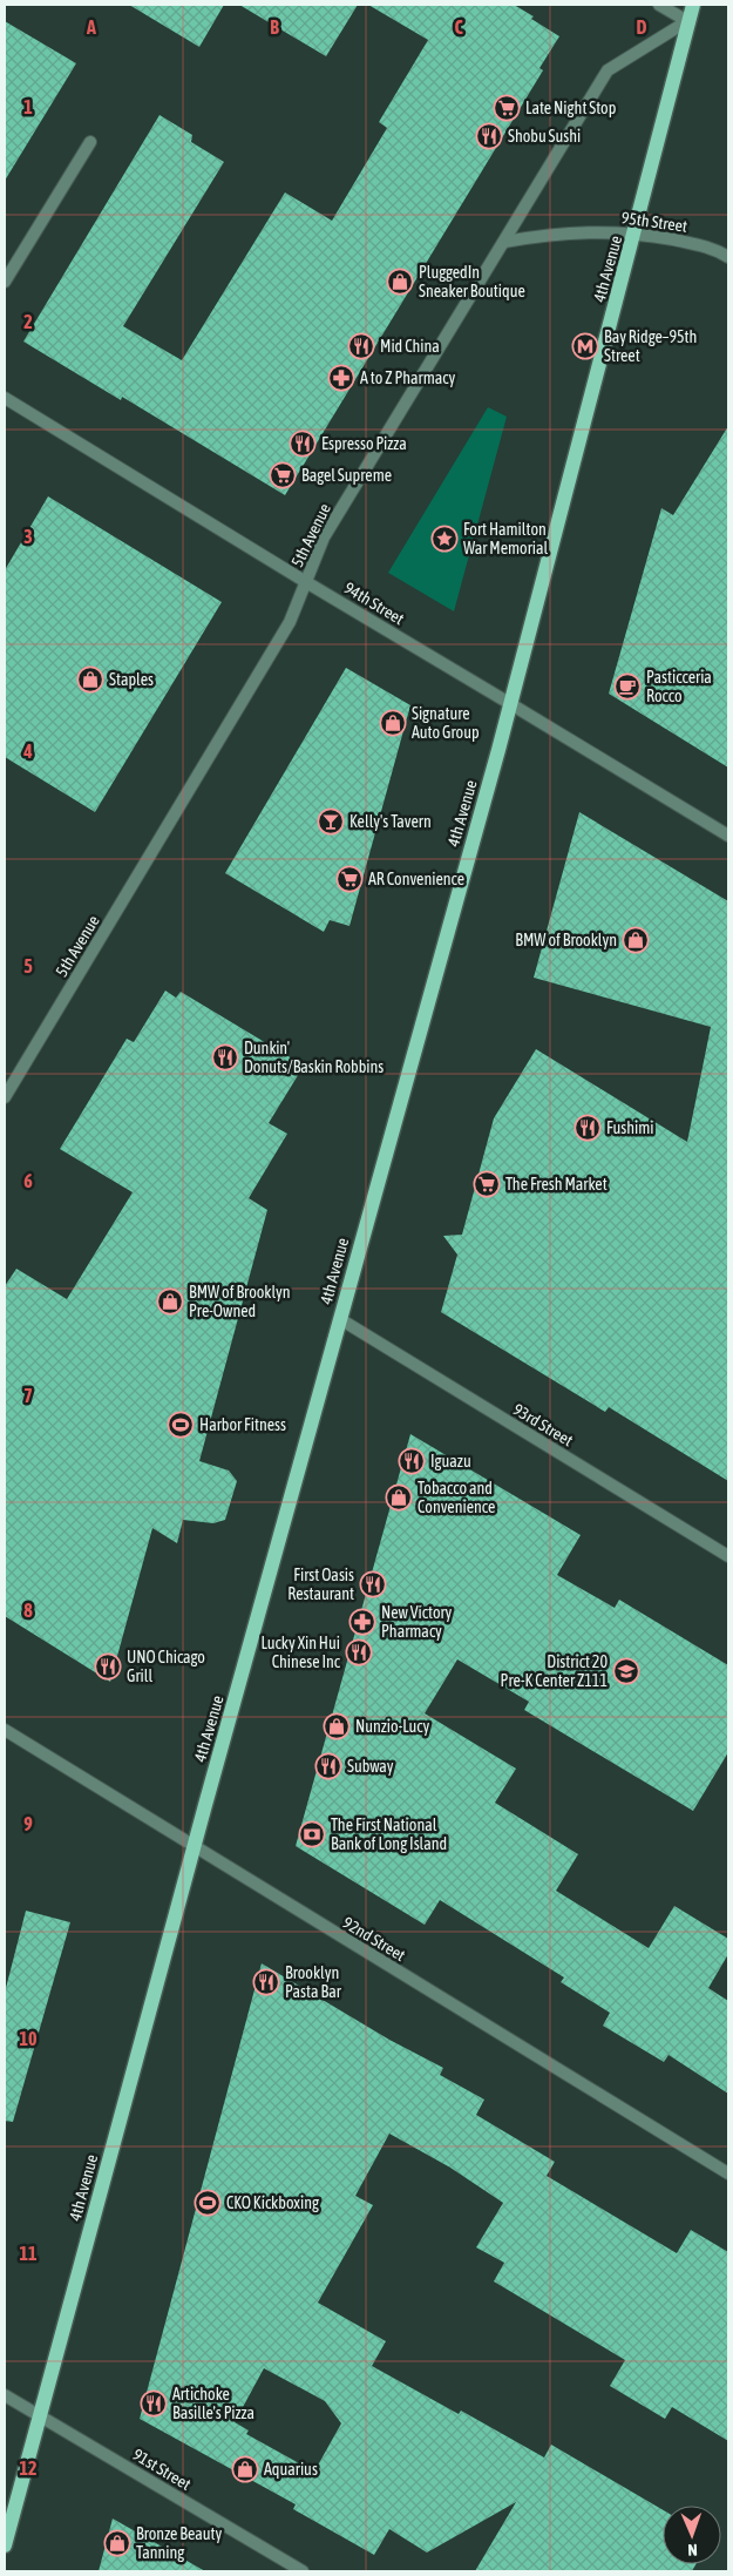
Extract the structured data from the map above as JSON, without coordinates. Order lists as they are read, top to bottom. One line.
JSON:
{"streets":{"main road":["4th Avenue"],"street":["95th Street","5th Avenue","94th Street","93rd Street","92nd Street","91st Street"]},"crossings":[["95th Street","4th Avenue"],["95th Street","5th Avenue"],["4th Avenue","5th Avenue"],["4th Avenue","94th Street"],["4th Avenue","93rd Street"],["4th Avenue","92nd Street"],["4th Avenue","91st Street"],["5th Avenue","94th Street"]],"places":{"supermarket":["Late Night Stop","Bagel Supreme","AR Convenience","The Fresh Market"],"restaurant":["Shobu Sushi","Mid China","Espresso Pizza","Dunkin' Donuts/Baskin Robbins","Fushimi","Iguazu","First Oasis Restaurant","Lucky Xin Hui Chinese Inc","UNO Chicago Grill","Subway","Brooklyn Pasta Bar","Artichoke Basille's Pizza"],"shop":["PluggedIn Sneaker Boutique","Staples","Signature Auto Group","BMW of Brooklyn","BMW of Brooklyn Pre-Owned","Tobacco and Convenience","Nunzio-Lucy","Aquarius","Bronze Beauty Tanning"],"metro station":["Bay Ridge–95th Street"],"pharmacy":["A to Z Pharmacy","New Victory Pharmacy"],"place":["Fort Hamilton War Memorial"],"cafe":["Pasticceria Rocco"],"bar":["Kelly's Tavern"],"sports":["Harbor Fitness","CKO Kickboxing"],"school or university":["District 20 Pre-K Center Z111"],"bank":["The First National Bank of Long Island"]},"north":"bottom","grid":{"columns":["A","B","C","D"],"rows":["1","2","3","4","5","6","7","8","9","10","11","12"]}}
